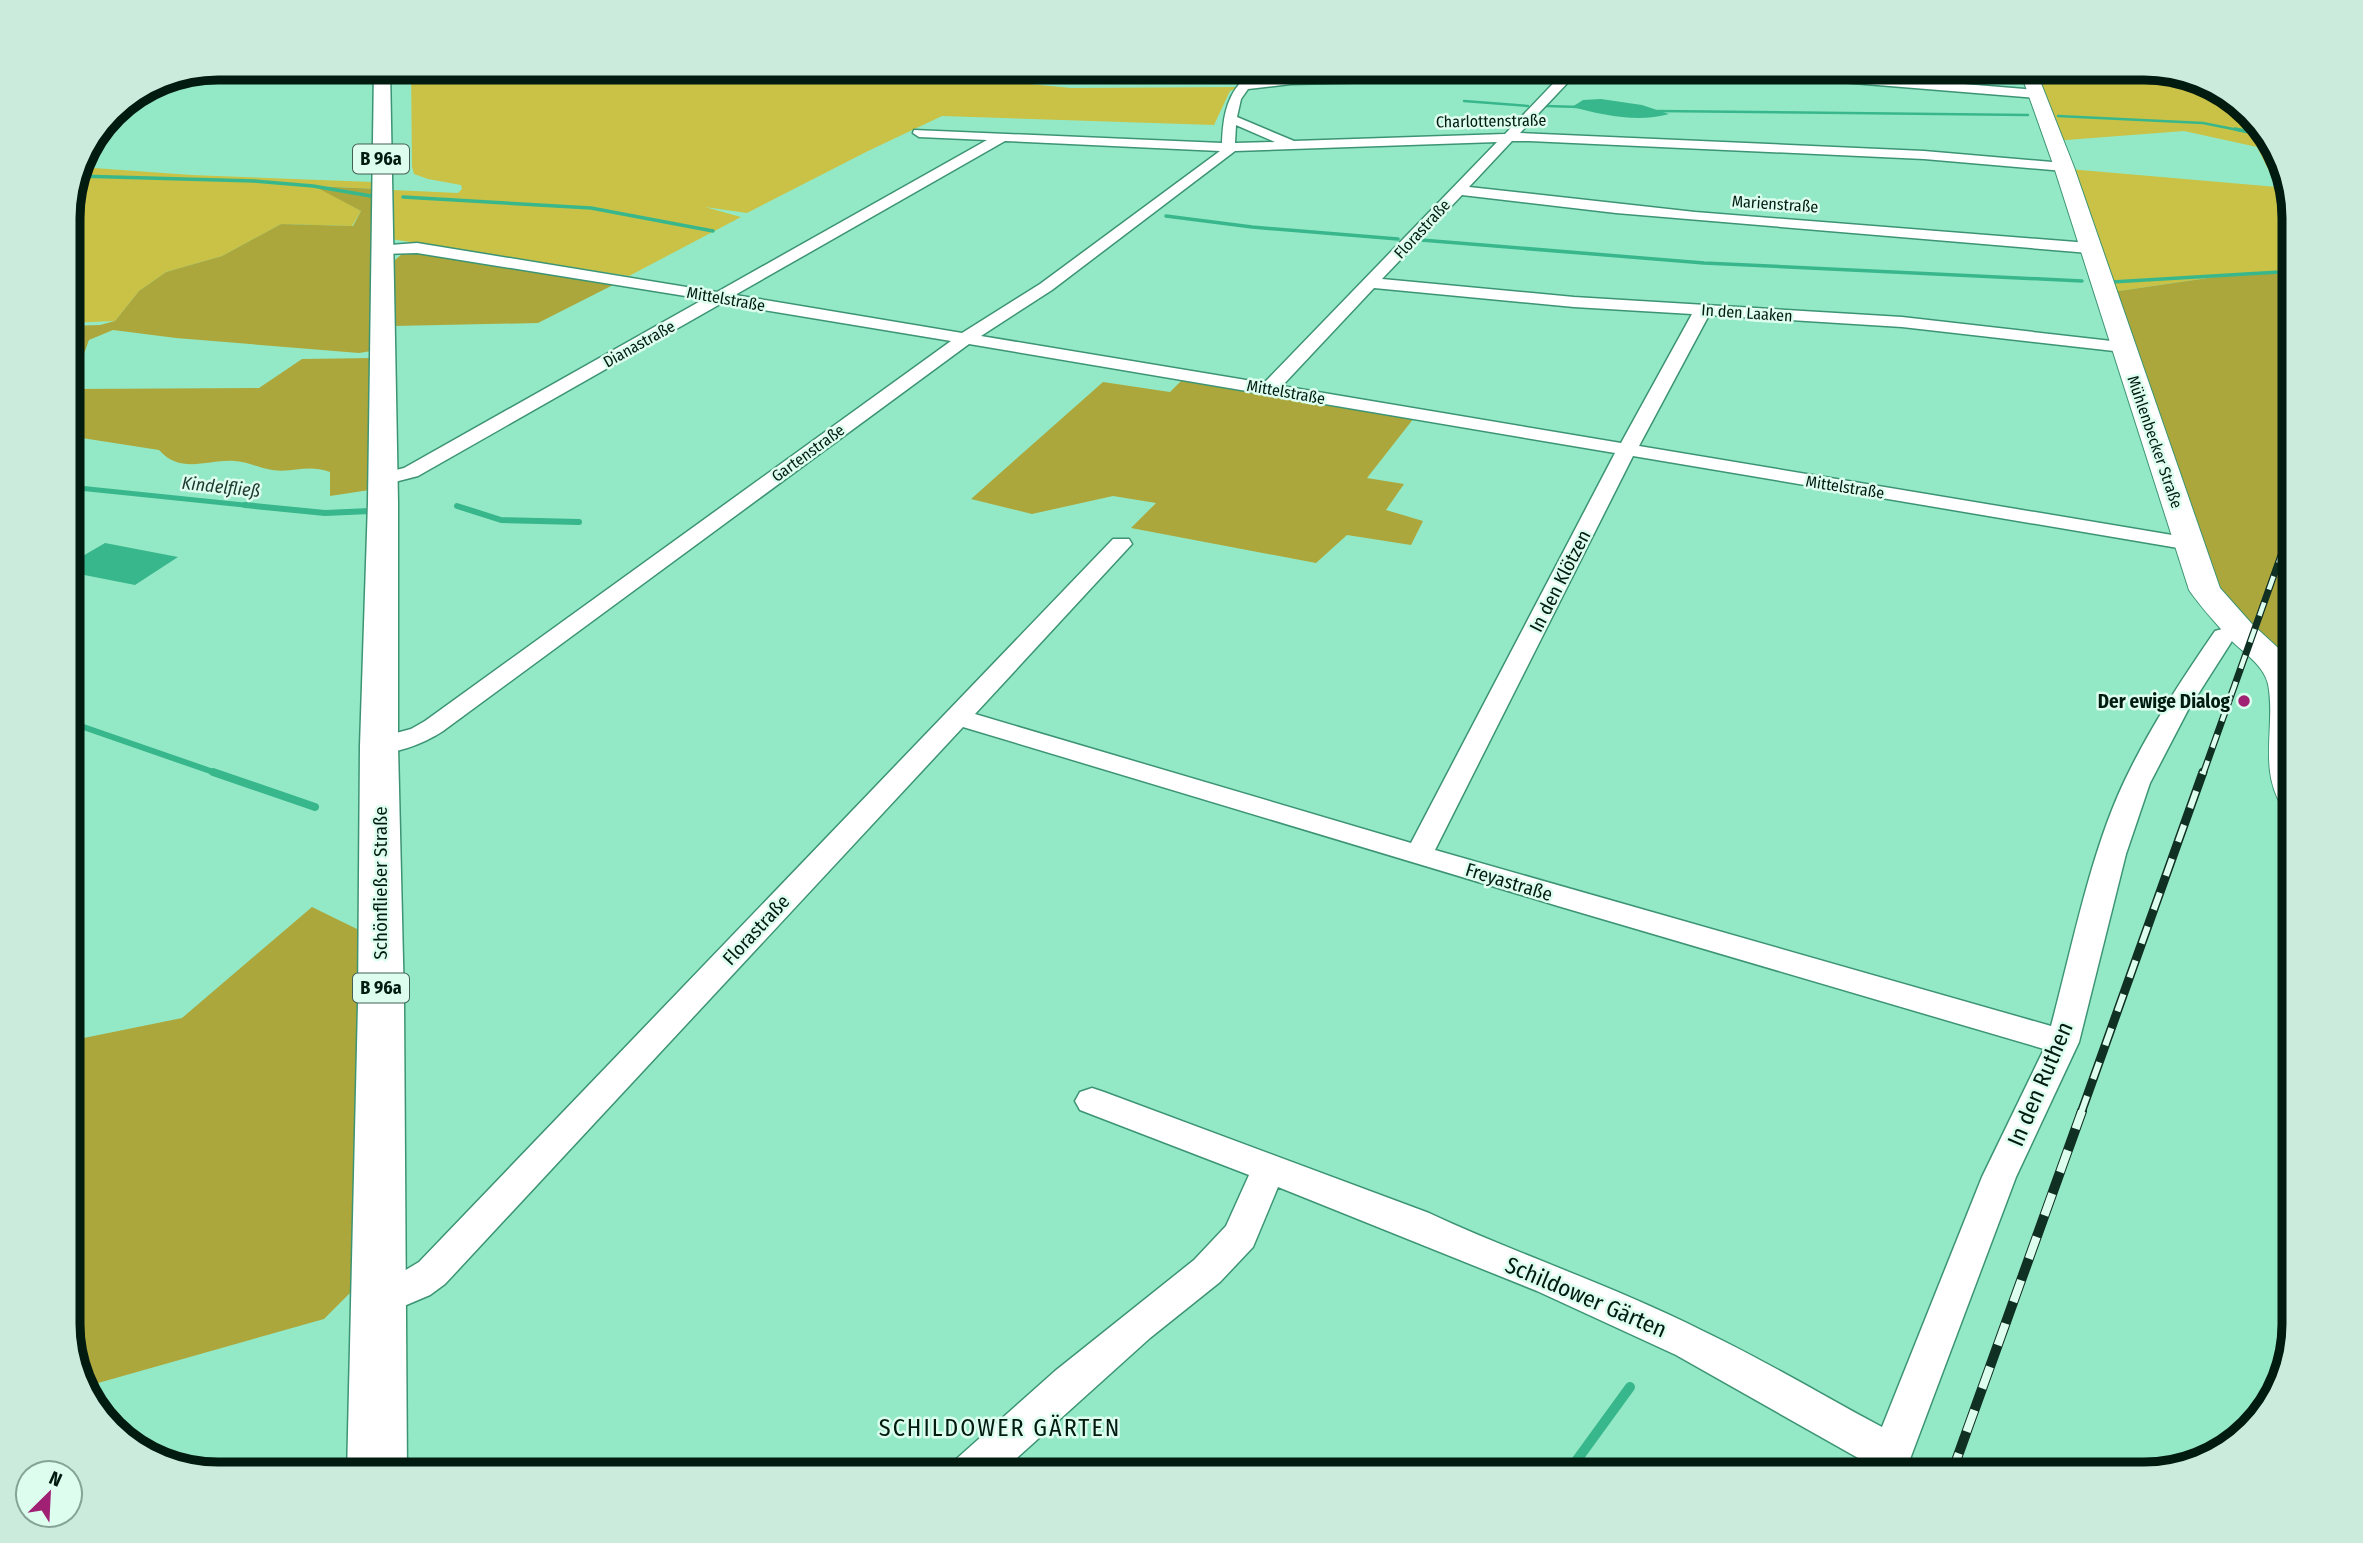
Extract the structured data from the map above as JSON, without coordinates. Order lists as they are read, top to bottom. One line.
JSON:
{"streets":{"main road":["B 96a","Mühlenbecker Straße","Schönfließer Straße"],"street":["Charlottenstraße","Marienstraße","Florastraße","Mittelstraße","In den Laaken","Dianastraße","Gartenstraße","In den Klötzen","Freyastraße","In den Ruthen","Schildower Gärten"]},"crossings":[["Charlottenstraße","Florastraße"],["Charlottenstraße","Dianastraße"],["Charlottenstraße","Mühlenbecker Straße"],["Charlottenstraße","Gartenstraße"],["B 96a","Mittelstraße"],["B 96a","Dianastraße"],["B 96a","Schönfließer Straße"],["Marienstraße","Florastraße"],["Marienstraße","Mühlenbecker Straße"],["Florastraße","Mittelstraße"],["Florastraße","In den Laaken"],["Florastraße","Freyastraße"],["Florastraße","Schönfließer Straße"],["Mittelstraße","Dianastraße"],["Mittelstraße","Mühlenbecker Straße"],["Mittelstraße","Gartenstraße"],["Mittelstraße","In den Klötzen"],["In den Laaken","Mühlenbecker Straße"],["In den Laaken","In den Klötzen"],["Dianastraße","Schönfließer Straße"],["Mühlenbecker Straße","In den Ruthen"],["Gartenstraße","Schönfließer Straße"],["In den Klötzen","Freyastraße"],["Freyastraße","In den Ruthen"]],"districts":["SCHILDOWER GÄRTEN"],"water":["Kindelfließ"],"places":["Der ewige Dialog"],"north":"top right"}
